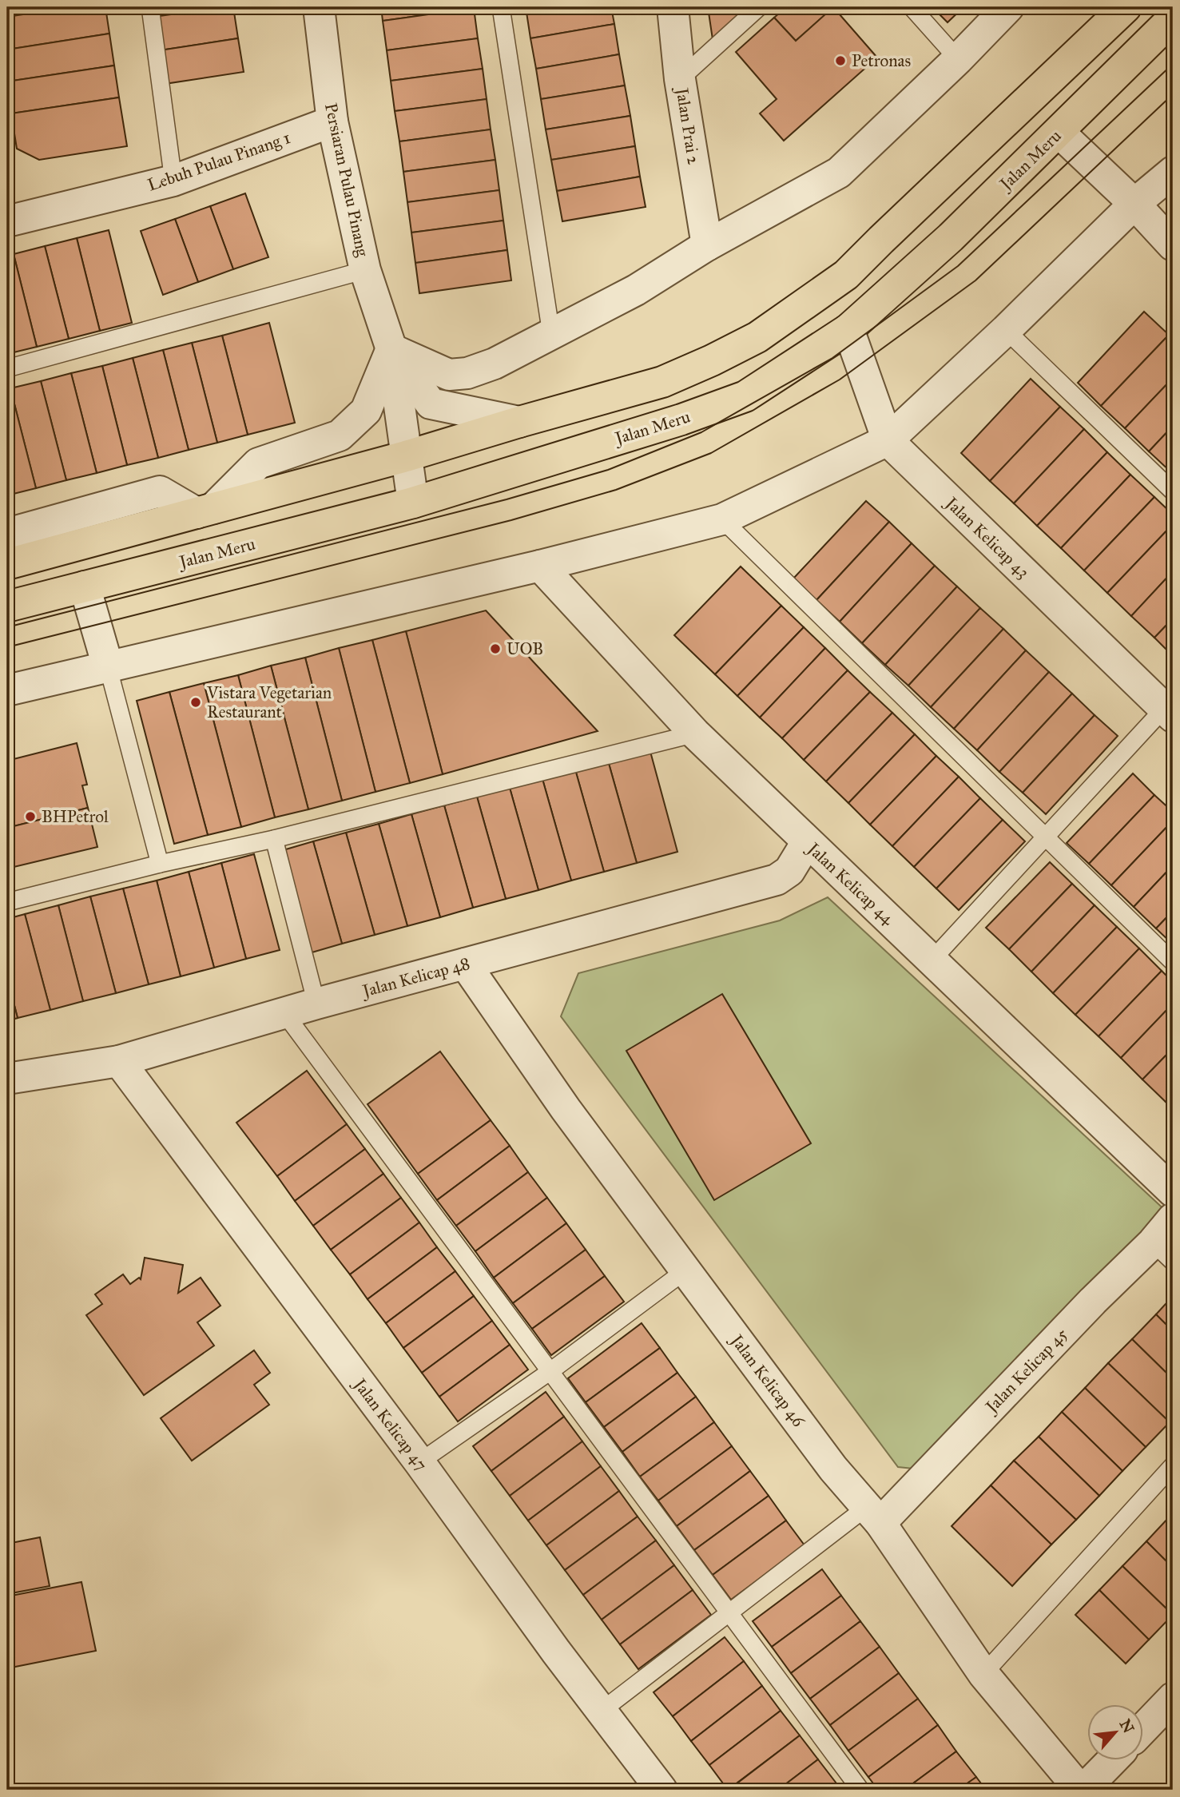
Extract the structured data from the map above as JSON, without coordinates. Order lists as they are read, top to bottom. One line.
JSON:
{"streets":{"highway":["Jalan Meru"],"street":["Jalan Prai 2","Lebuh Pulau Pinang 1","Persiaran Pulau Pinang","Jalan Kelicap 43","Jalan Kelicap 44","Jalan Kelicap 48","Jalan Kelicap 45","Jalan Kelicap 46","Jalan Kelicap 47"]},"crossings":[["Jalan Meru","Jalan Kelicap 43"],["Lebuh Pulau Pinang 1","Persiaran Pulau Pinang"],["Jalan Kelicap 44","Jalan Kelicap 48"],["Jalan Kelicap 48","Jalan Kelicap 46"],["Jalan Kelicap 48","Jalan Kelicap 47"],["Jalan Kelicap 45","Jalan Kelicap 46"]],"places":["Petronas","UOB","Vistara Vegetarian Restaurant","BHPetrol"],"north":"top right"}
